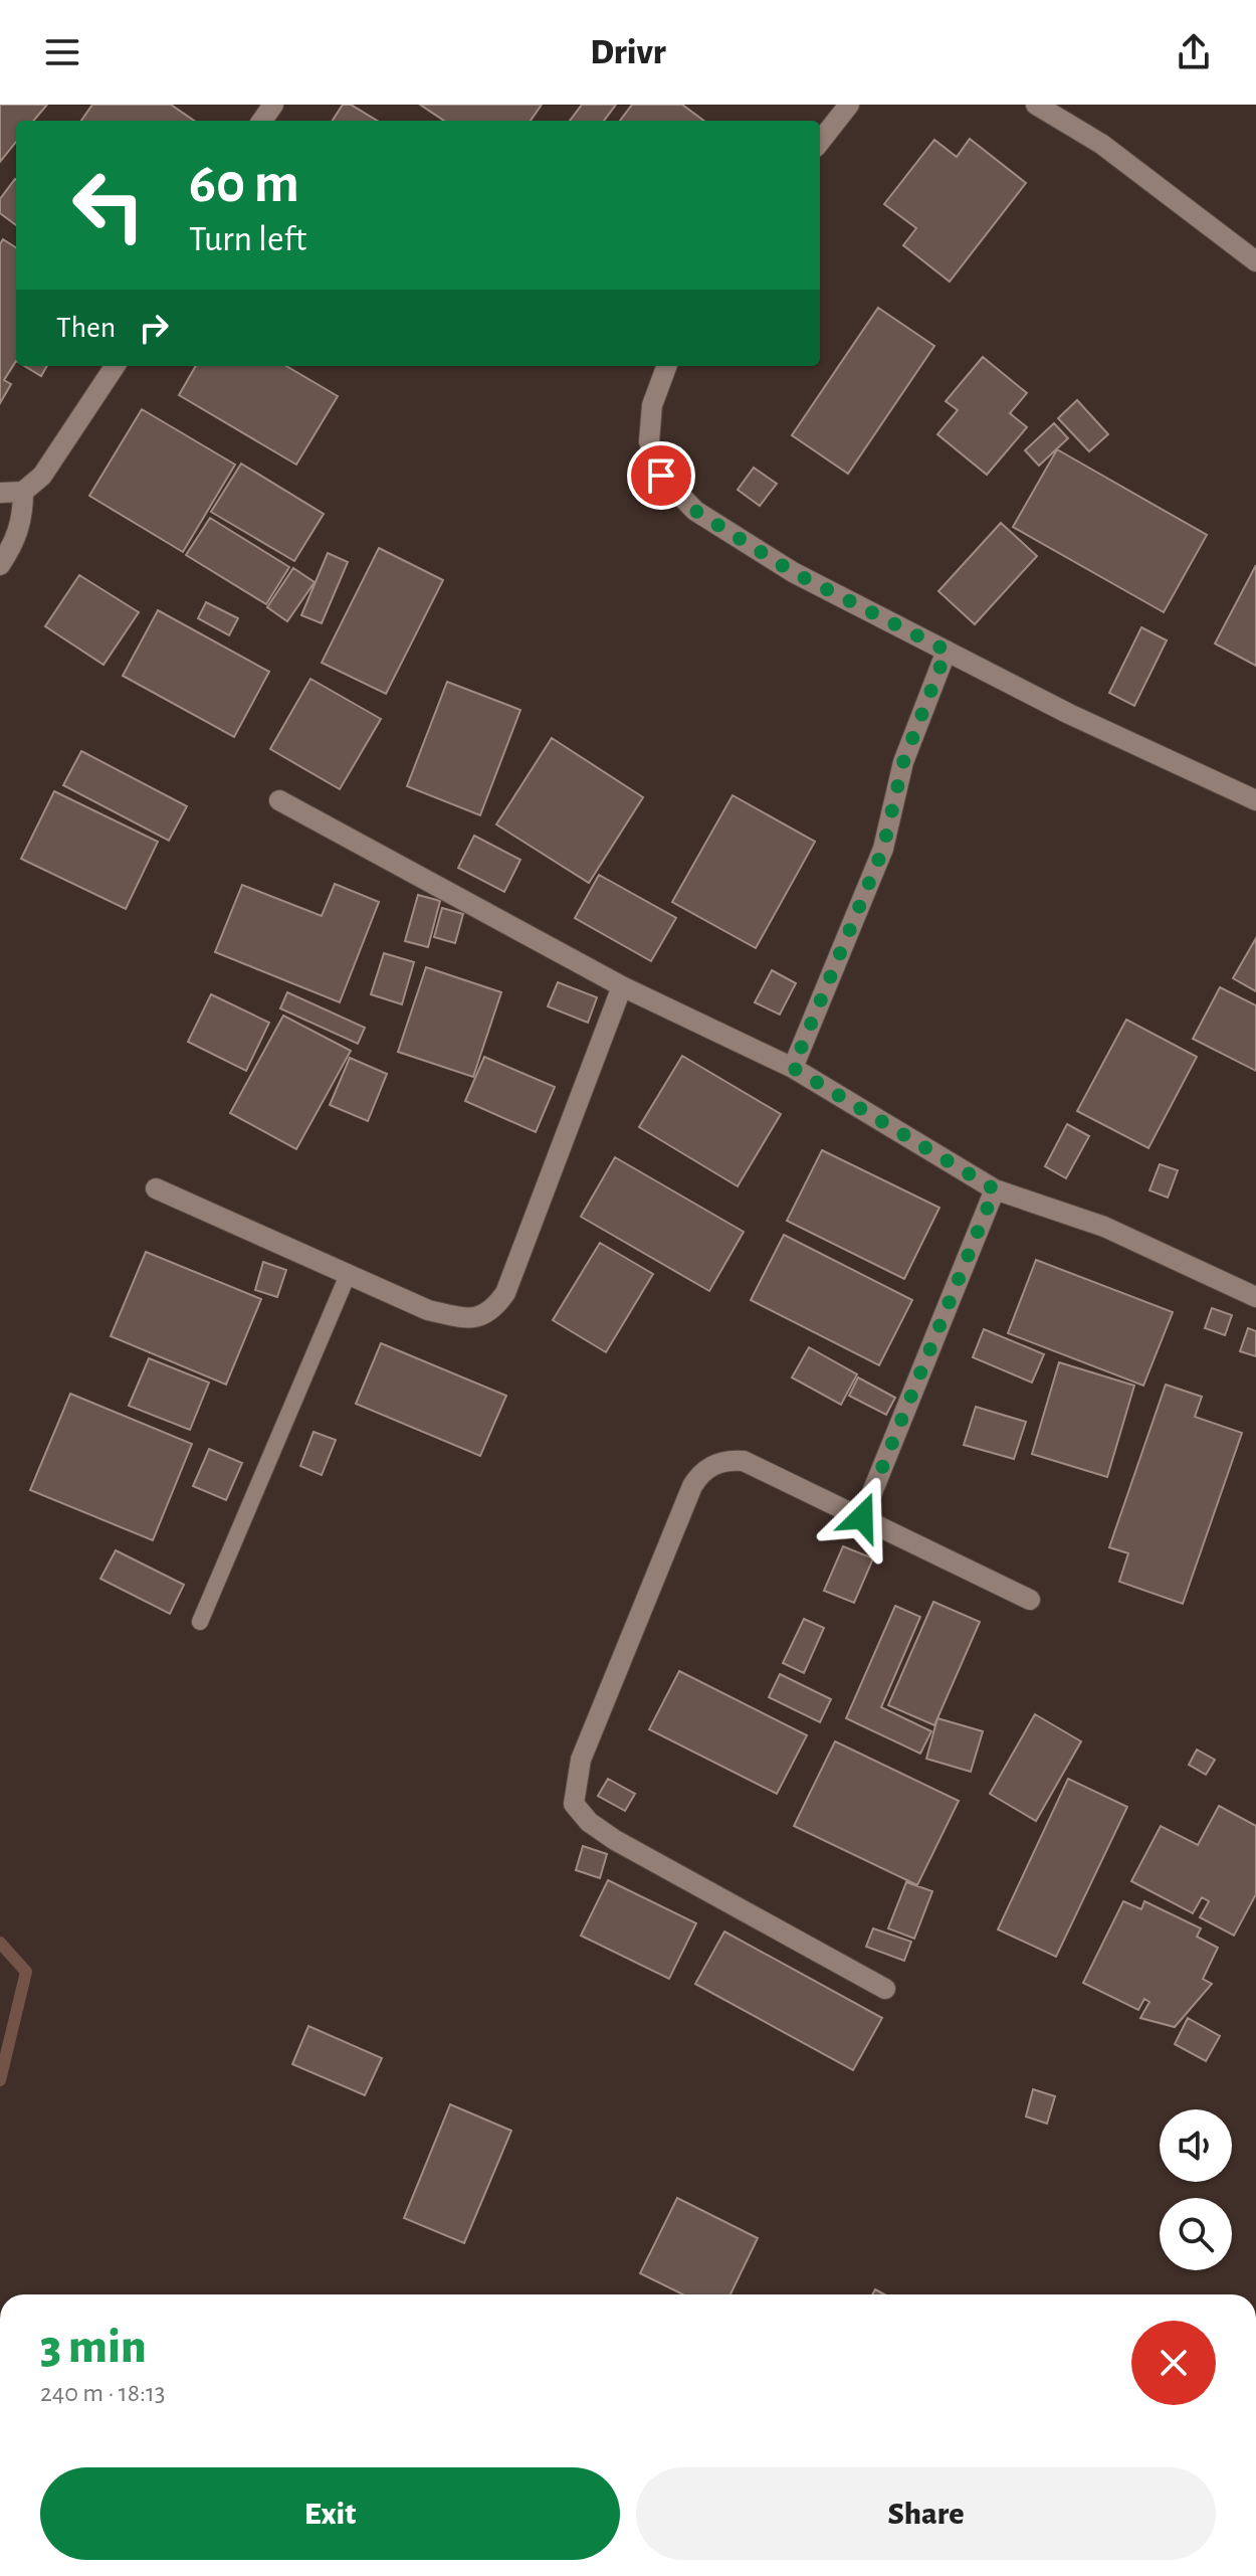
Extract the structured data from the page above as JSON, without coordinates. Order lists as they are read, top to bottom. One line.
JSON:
{"page":{"header":"Drivr","turn":["60 m","Turn left"],"then":"Then","heading":["3 min","240 m · 18:13"],"buttons":["Exit","Share"]}}
